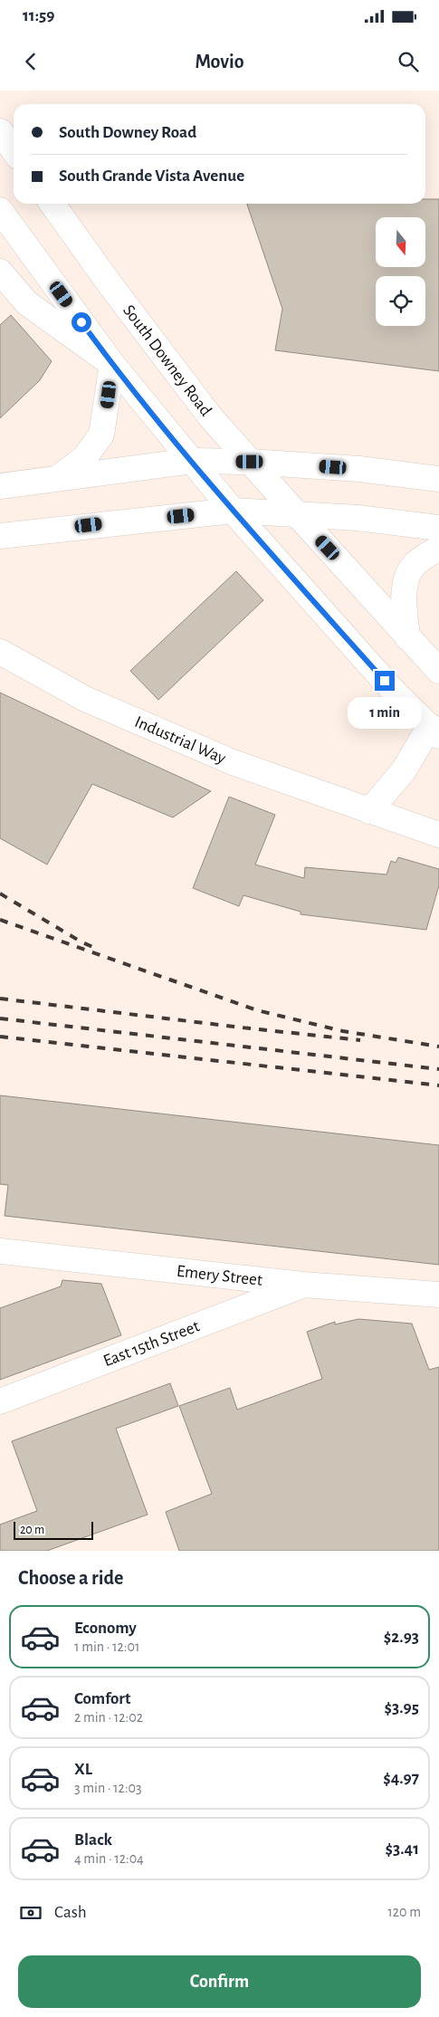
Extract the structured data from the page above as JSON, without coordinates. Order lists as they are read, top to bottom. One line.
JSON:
{"streets":{"main road":["South Downey Road","Industrial Way","Emery Street","East 15th Street"]},"crossings":[["Emery Street","East 15th Street"]],"scale_bar":"20 m","north":"bottom","page":{"status":"11:59","header":"Movio","banner":["South Downey Road","South Grande Vista Avenue"],"bubble":"1 min","scale":"20 m","heading":"Choose a ride","list":[{"name":"Economy","note":"1 min · 12:01","value":"$2.93"},{"name":"Comfort","note":"2 min · 12:02","value":"$3.95"},{"name":"XL","note":"3 min · 12:03","value":"$4.97"},{"name":"Black","note":"4 min · 12:04","value":"$3.41"}],"pay":["Cash","120 m"],"buttons":"Confirm"}}
